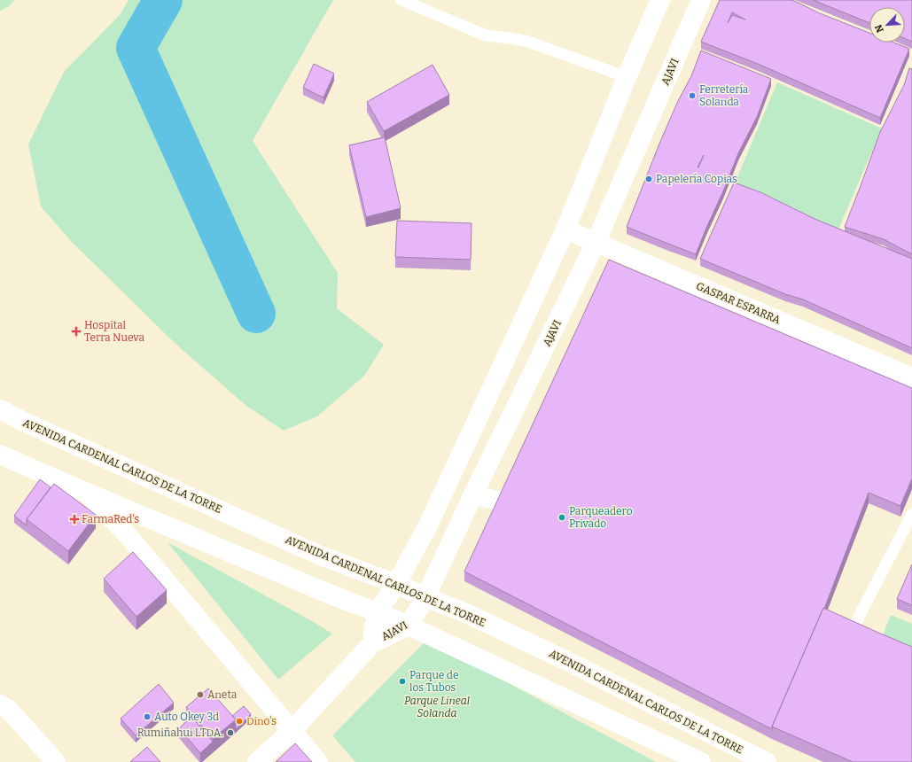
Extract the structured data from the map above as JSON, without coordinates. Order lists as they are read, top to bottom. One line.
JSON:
{"streets":{"street":["AJAVI","GASPAR ESPARRA","AVENIDA CARDENAL CARLOS DE LA TORRE"]},"crossings":[["AJAVI","GASPAR ESPARRA"],["AJAVI","AVENIDA CARDENAL CARLOS DE LA TORRE"]],"parks":["Parque Lineal Solanda"],"places":{"other":["Ferretería Solanda","Papelería Copias","Parqueadero Privado","Parque de los Tubos","Aneta","Auto Okey 3d","Dino's","Rumiñahui LTDA."],"health":["Hospital Terra Nueva","FarmaRed's"]},"north":"bottom left"}
